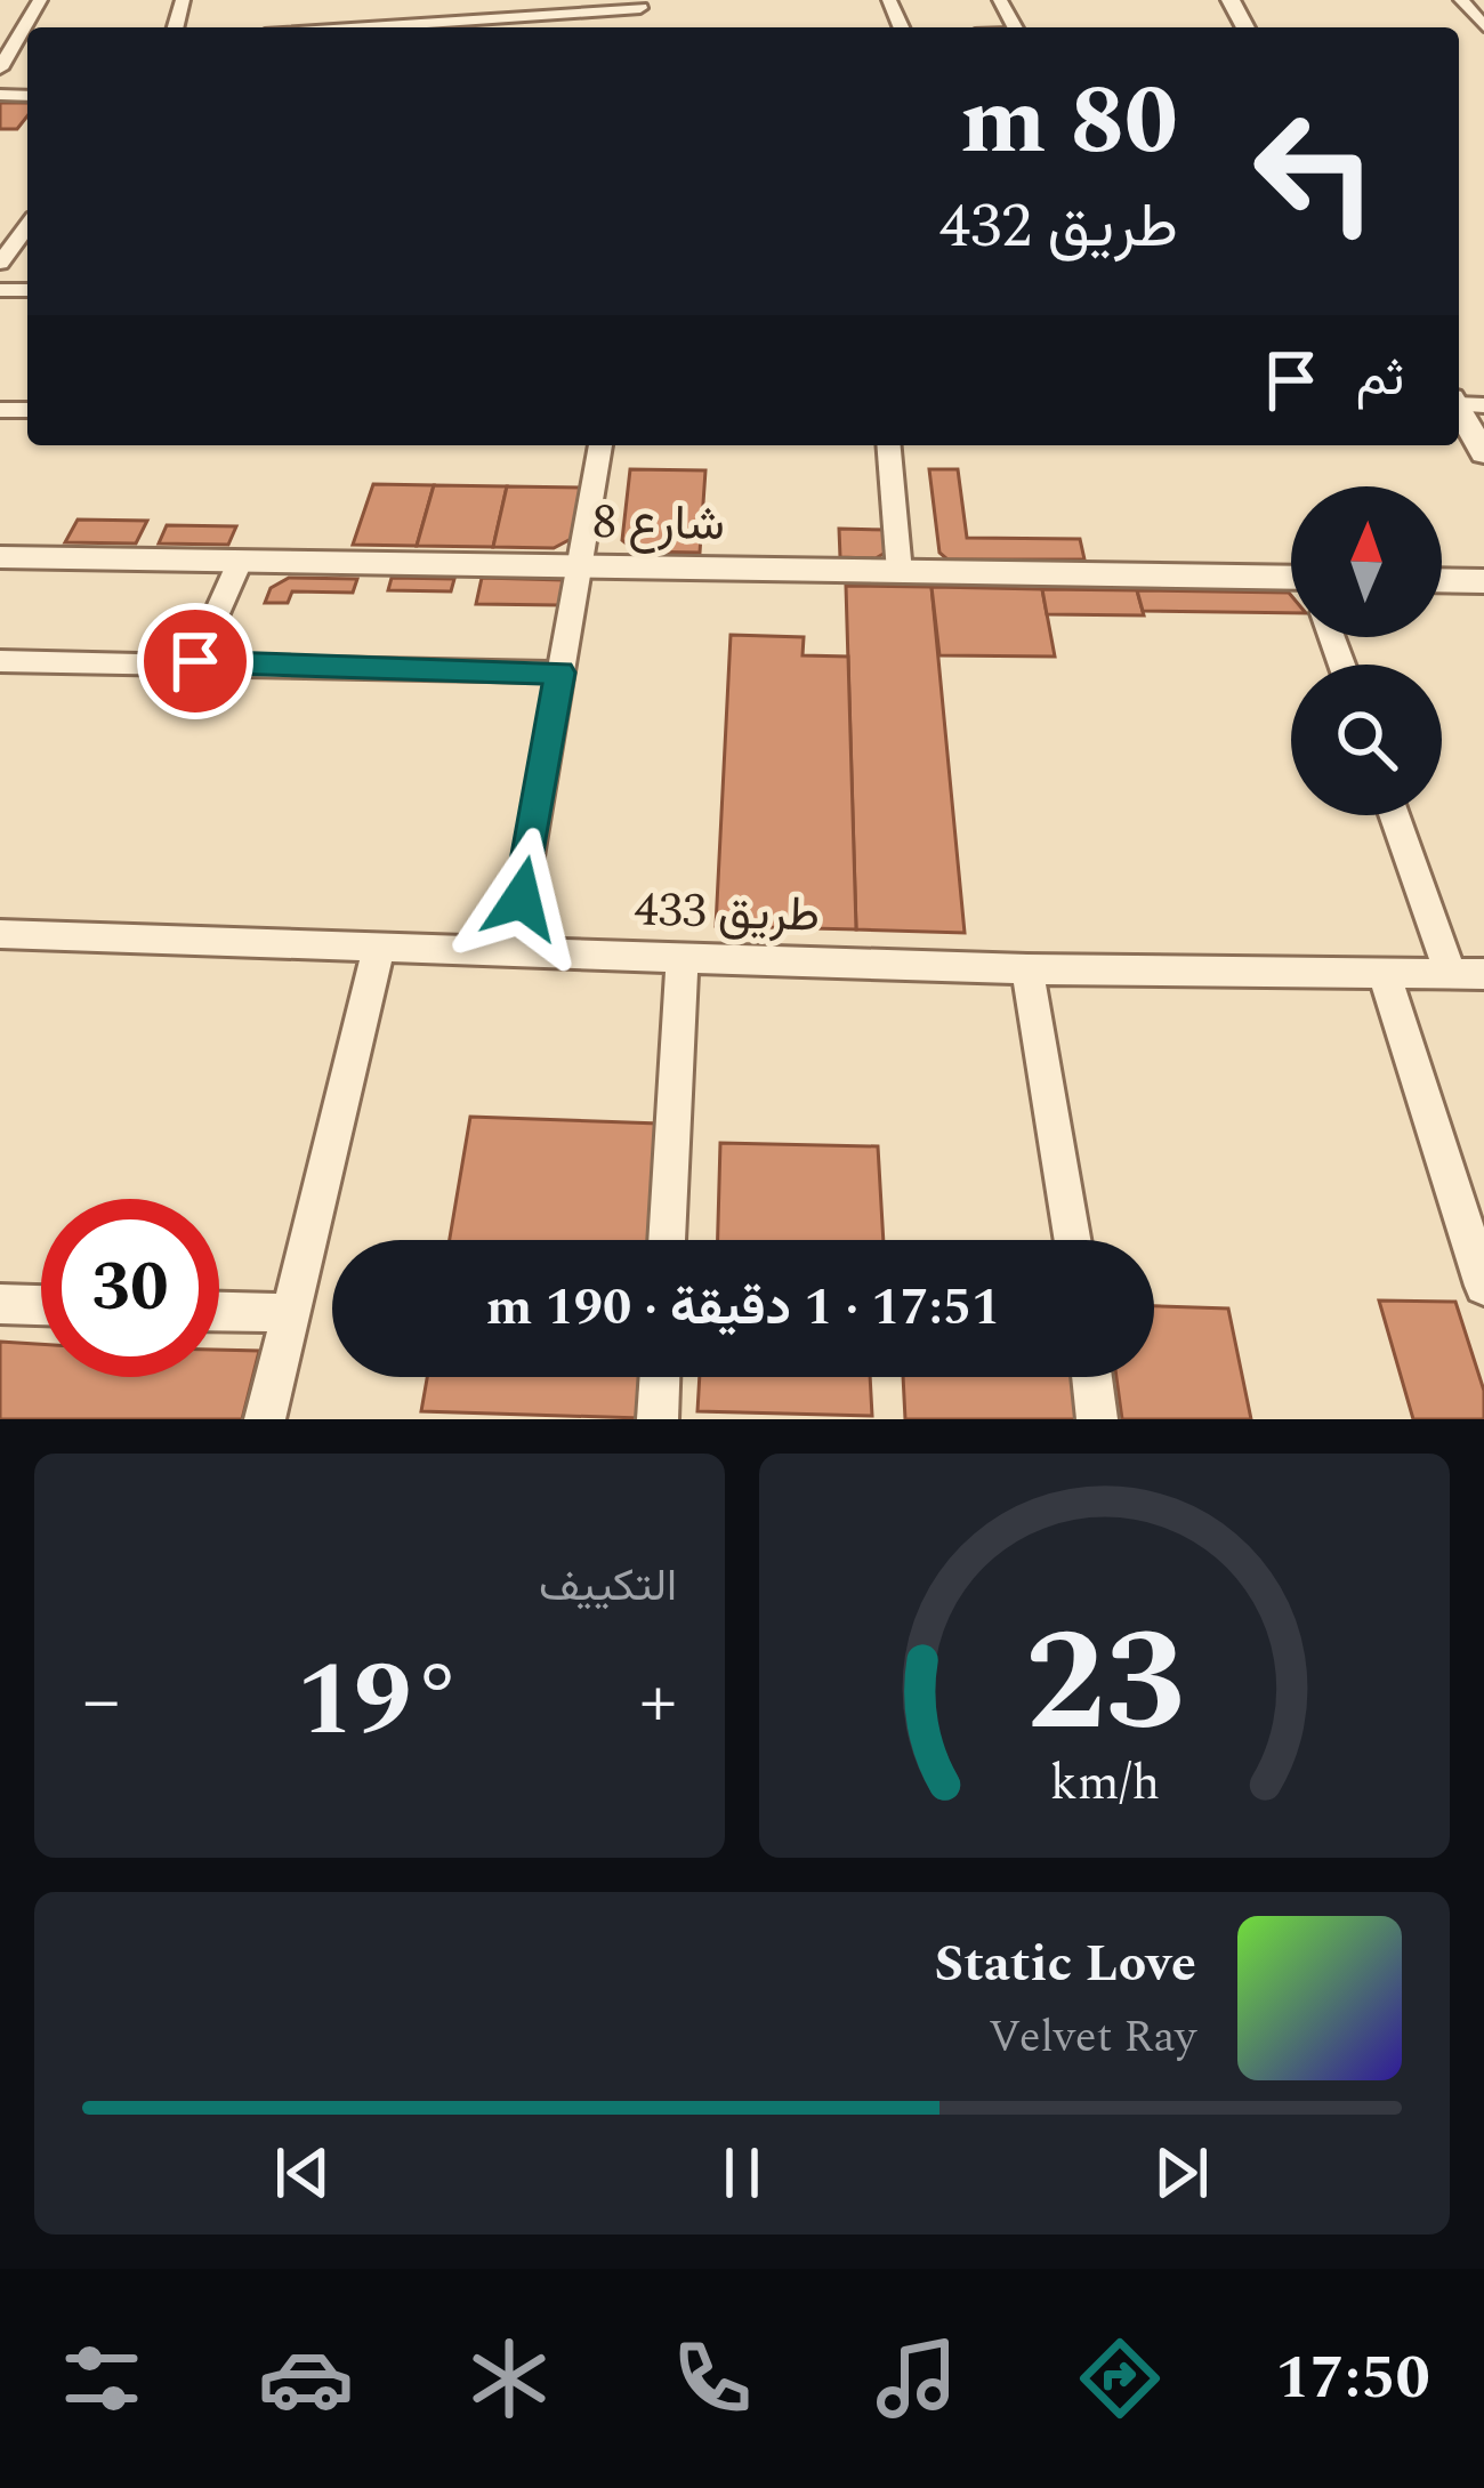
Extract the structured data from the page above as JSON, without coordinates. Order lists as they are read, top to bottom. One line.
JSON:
{"streets":{"street":["شارع 8","طريق 433"]},"north":"top","page":{"turn":["80 m","طريق 432"],"then":"ثم","limit":"30","trip":"17:51 · 1 دقيقة · 190 m","tile":"التكييف","heat":["−","19°","+"],"song":["Static Love","Velvet Ray"],"tabs":"17:50","gauge":["23","km/h"]}}
